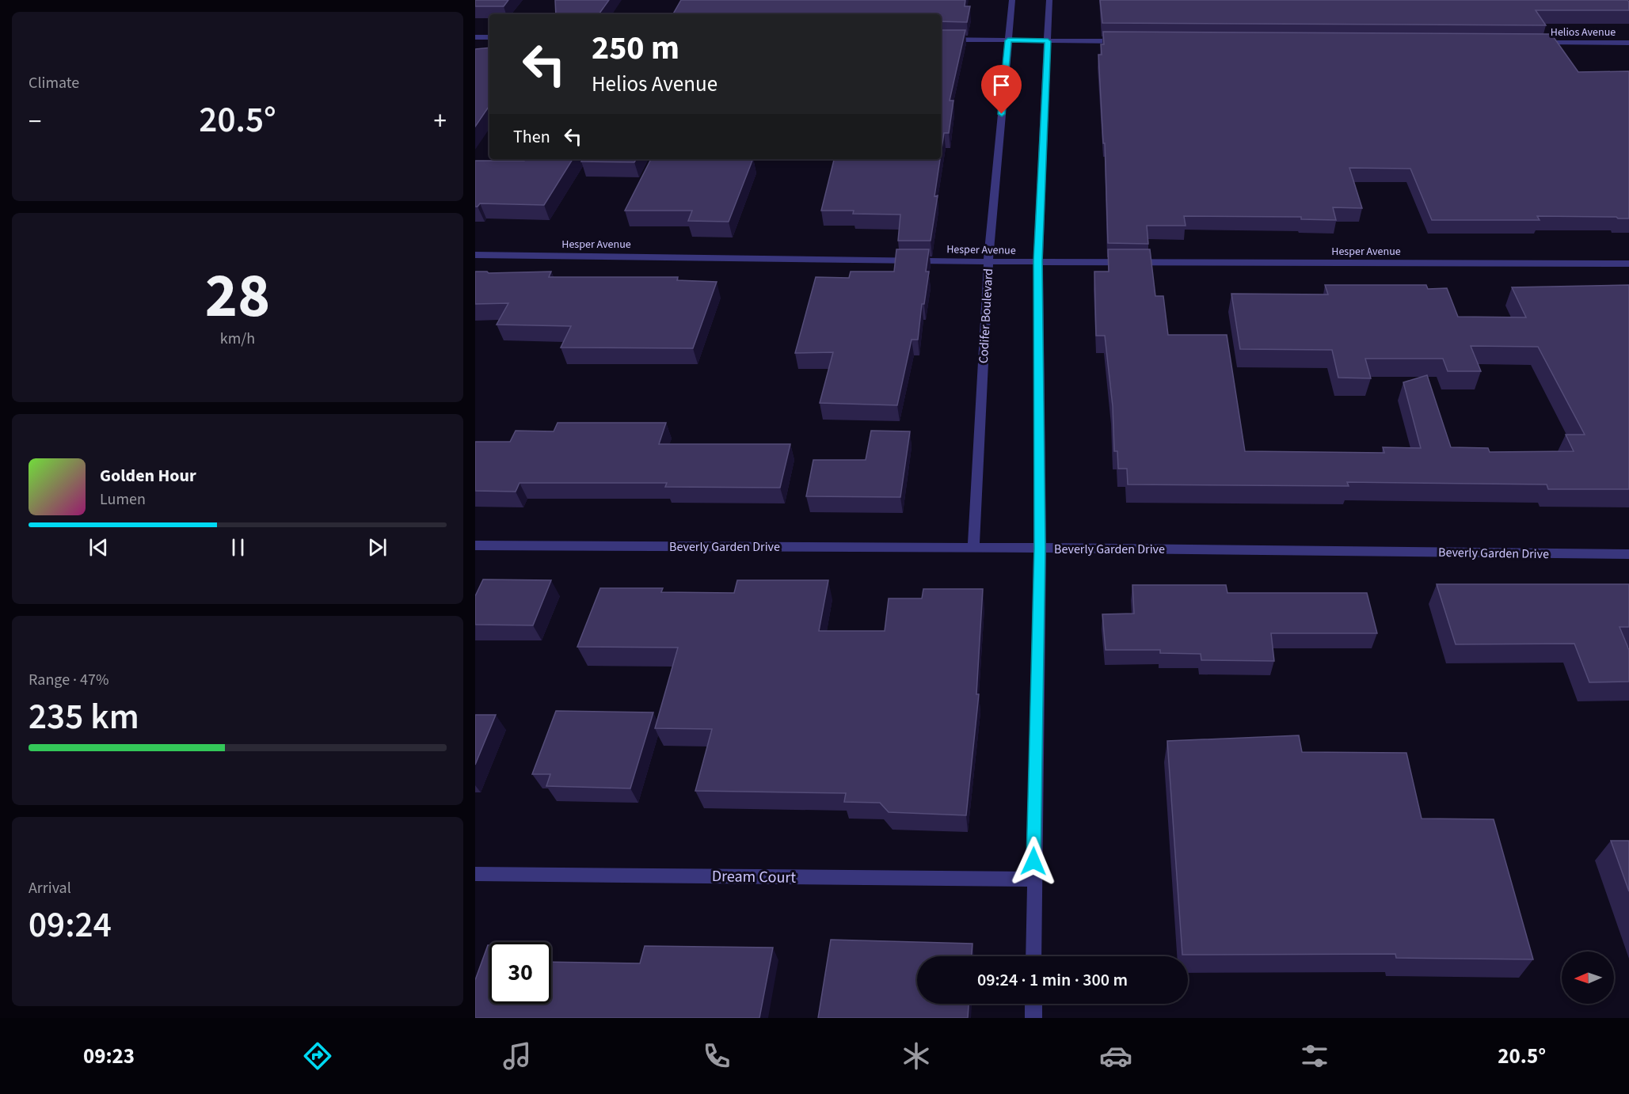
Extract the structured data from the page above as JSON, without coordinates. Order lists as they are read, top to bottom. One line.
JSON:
{"streets":{"street":["Helios Avenue","Hesper Avenue","Codifer Boulevard","Beverly Garden Drive","Dream Court"]},"crossings":[["Hesper Avenue","Codifer Boulevard"],["Codifer Boulevard","Beverly Garden Drive"]],"north":"left","page":{"tile":["Climate",["28","km/h"],["Range · 47%","235 km"],["Arrival","09:24"]],"turn":["250 m","Helios Avenue"],"heat":["−","20.5°","+"],"then":"Then","song":["Golden Hour","Lumen"],"limit":"30","trip":"09:24 · 1 min · 300 m","tabs":["09:23","20.5°"]}}
